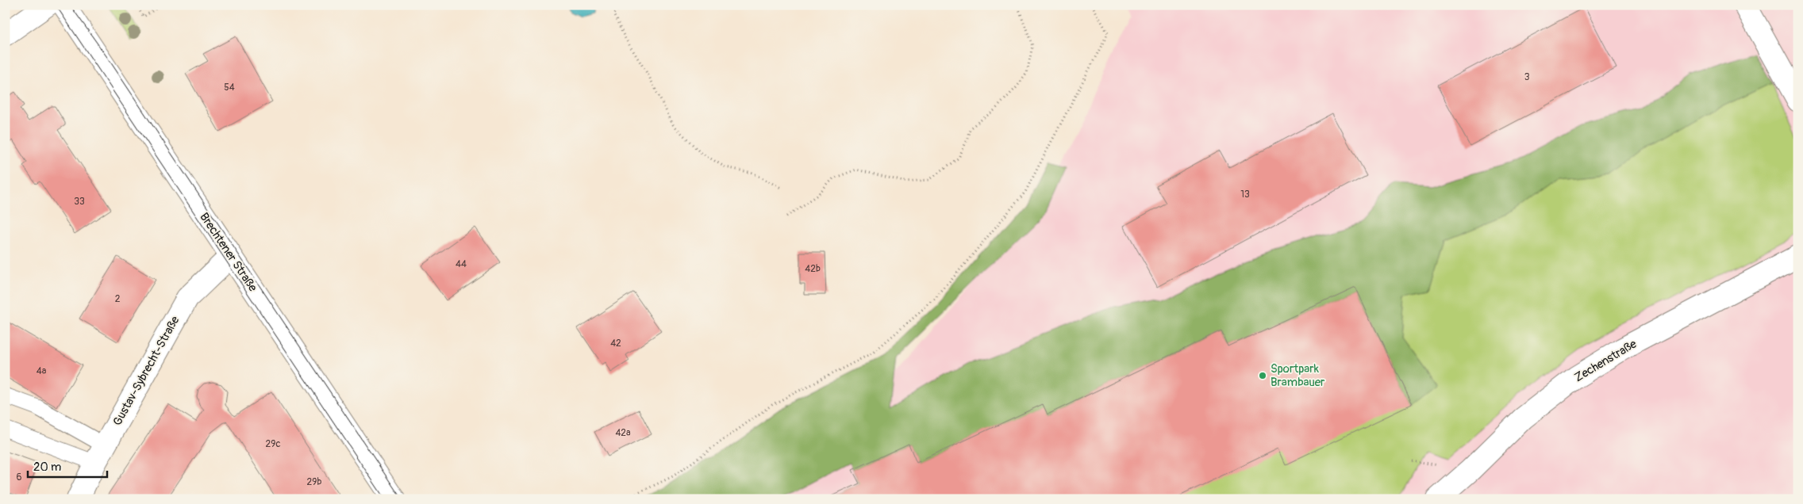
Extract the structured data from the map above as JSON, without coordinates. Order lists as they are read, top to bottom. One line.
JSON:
{"streets":{"street":["Brechtener Straße","Zechenstraße","Gustav-Sybrecht-Straße"]},"crossings":[["Brechtener Straße","Gustav-Sybrecht-Straße"]],"places":["Sportpark Brambauer"],"house_numbers":["3","54","13","33","44","42b","2","42","4a","42a","29c","6","29b"],"scale_bar":"20 m"}
